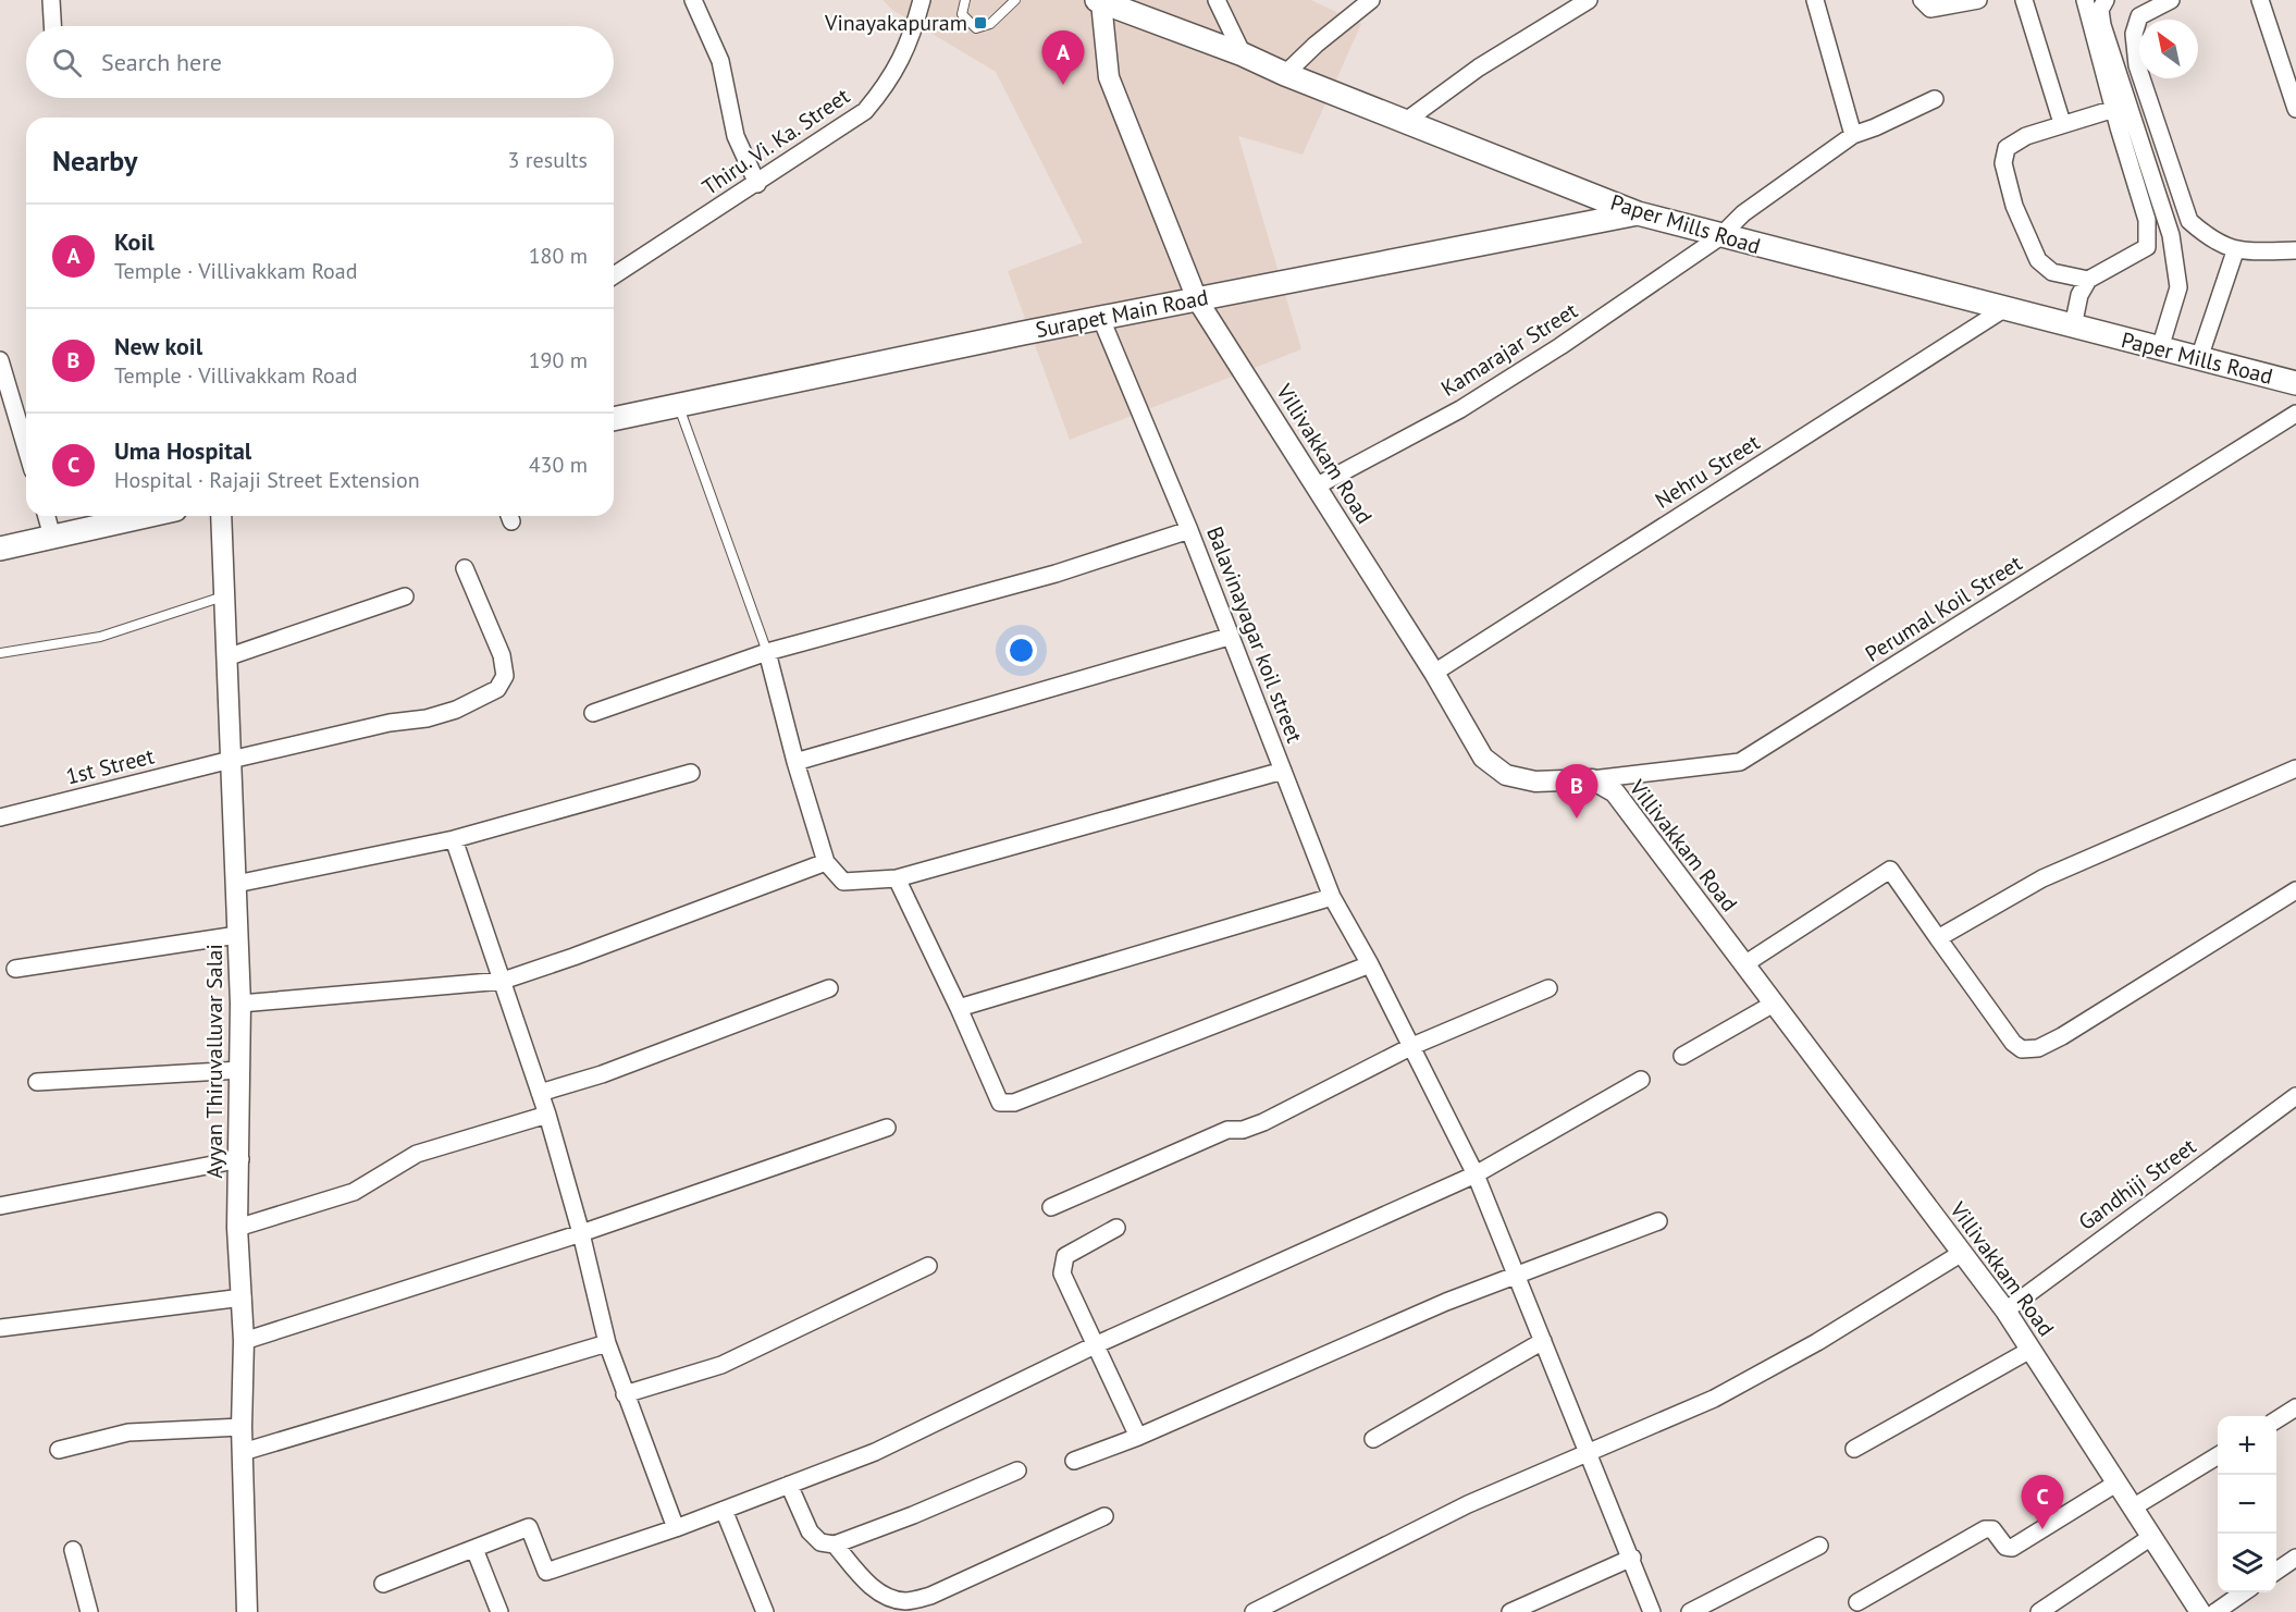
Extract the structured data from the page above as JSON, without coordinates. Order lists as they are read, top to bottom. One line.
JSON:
{"streets":{"main road":["Paper Mills Road","Surapet Main Road"],"street":["Thiru. Vi. Ka. Street","Kamarajar Street","Villivakkam Road","Nehru Street","Perumal Koil Street","Balavinayagar koil street","1st Street","Ayyan Thiruvalluvar Salai","Gandhiji Street"]},"crossings":[["Paper Mills Road","Surapet Main Road"],["Paper Mills Road","Kamarajar Street"],["Paper Mills Road","Villivakkam Road"],["Paper Mills Road","Nehru Street"],["Surapet Main Road","Villivakkam Road"],["Surapet Main Road","Balavinayagar koil street"],["Kamarajar Street","Villivakkam Road"],["Villivakkam Road","Nehru Street"],["Villivakkam Road","Perumal Koil Street"],["Villivakkam Road","Gandhiji Street"],["1st Street","Ayyan Thiruvalluvar Salai"]],"places":{"transit":["Vinayakapuram"]},"north":"top left","page":{"search":"Search here","pins":["A","B","C"],"heading":["Nearby","3 results"],"list":[{"mark":"A","name":"Koil","note":"Temple · Villivakkam Road","value":"180 m"},{"mark":"B","name":"New koil","note":"Temple · Villivakkam Road","value":"190 m"},{"mark":"C","name":"Uma Hospital","note":"Hospital · Rajaji Street Extension","value":"430 m"}],"map_buttons":["+","−"]}}
